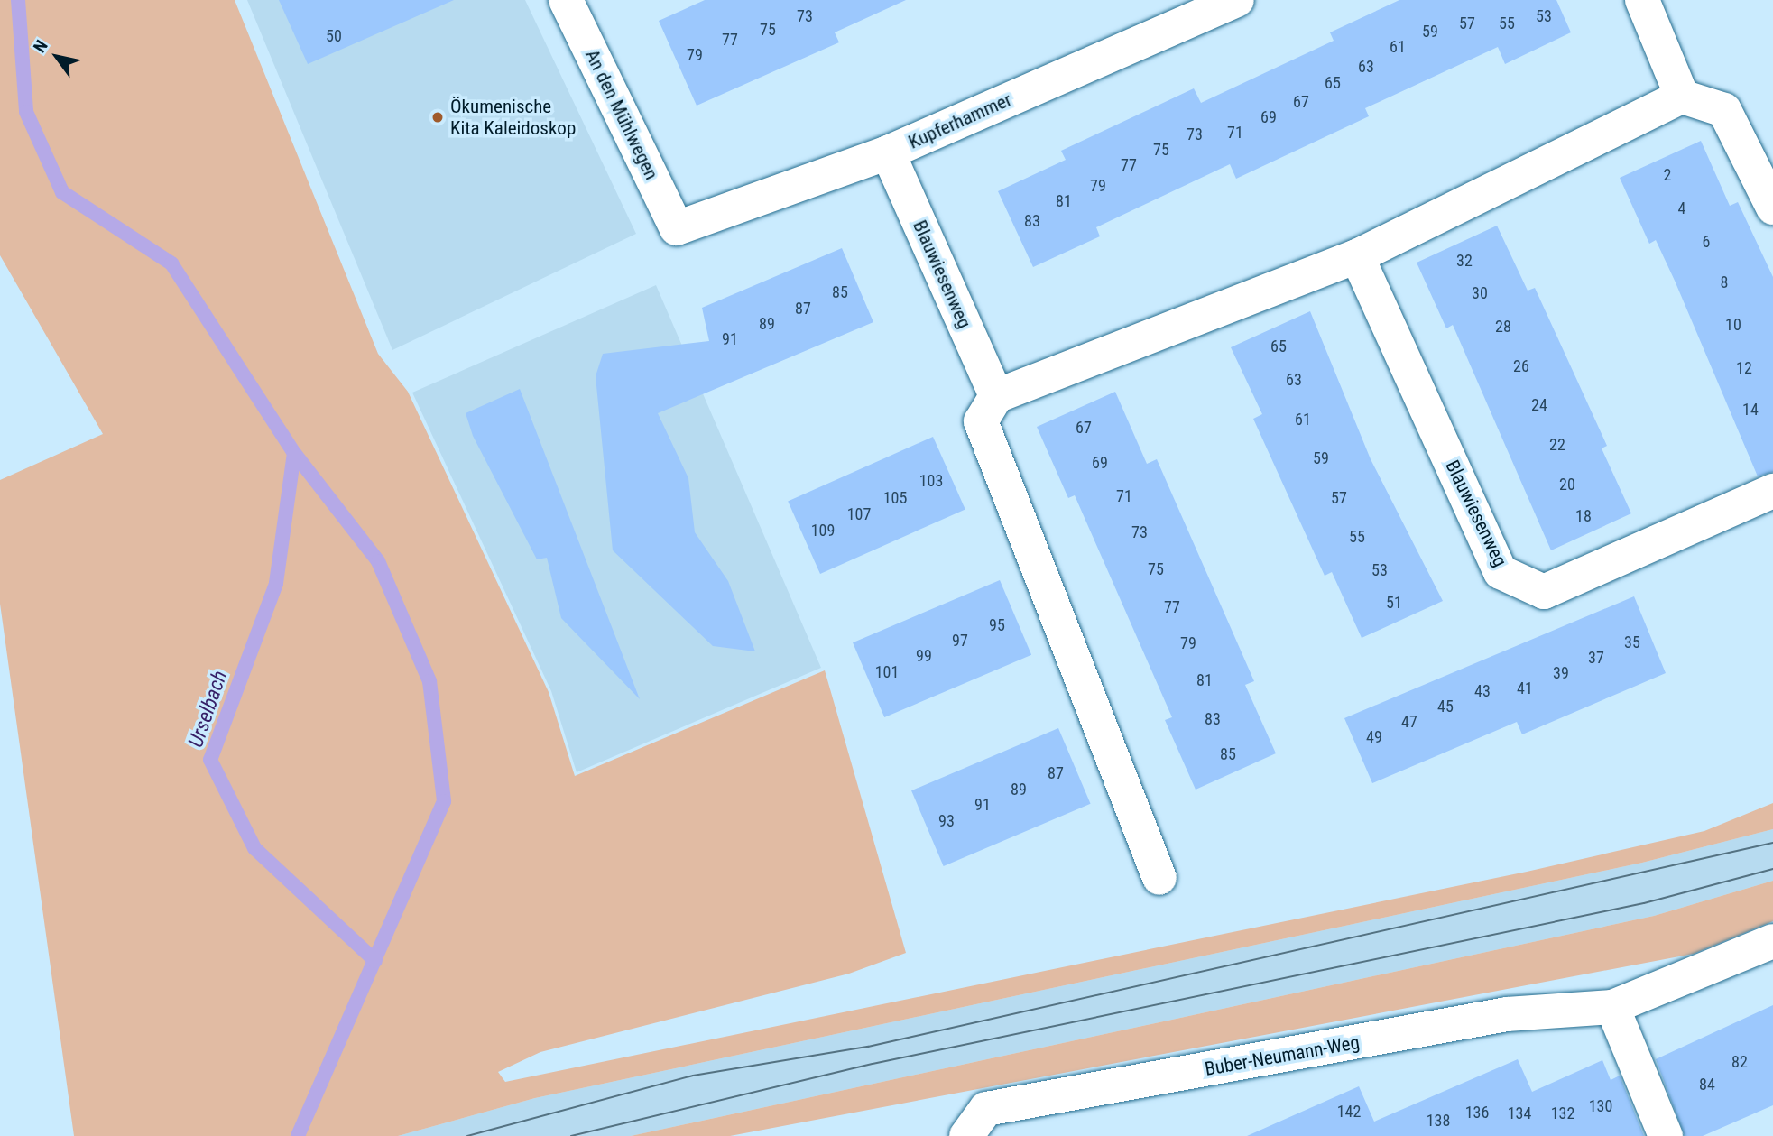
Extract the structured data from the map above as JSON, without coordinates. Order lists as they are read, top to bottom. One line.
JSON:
{"streets":{"street":["An den Mühlwegen","Kupferhammer","Blauwiesenweg","Buber-Neumann-Weg"]},"crossings":[["An den Mühlwegen","Kupferhammer"],["Kupferhammer","Blauwiesenweg"]],"water":["Urselbach"],"places":["Ökumenische Kita Kaleidoskop"],"house_numbers":["73","53","57","55","75","59","50","77","61","79","63","65","67","69","71","73","75","77","2","79","81","4","83","6","32","8","85","30","87","89","10","28","91","65","26","12","63","24","14","61","67","22","59","69","103","20","71","105","57","107","18","109","73","55","75","53","51","77","95","97","35","79","99","37","101","39","81","41","43","45","83","47","49","85","87","89","91","93","82","84","130","142","136","134","132","138"],"north":"top left"}
